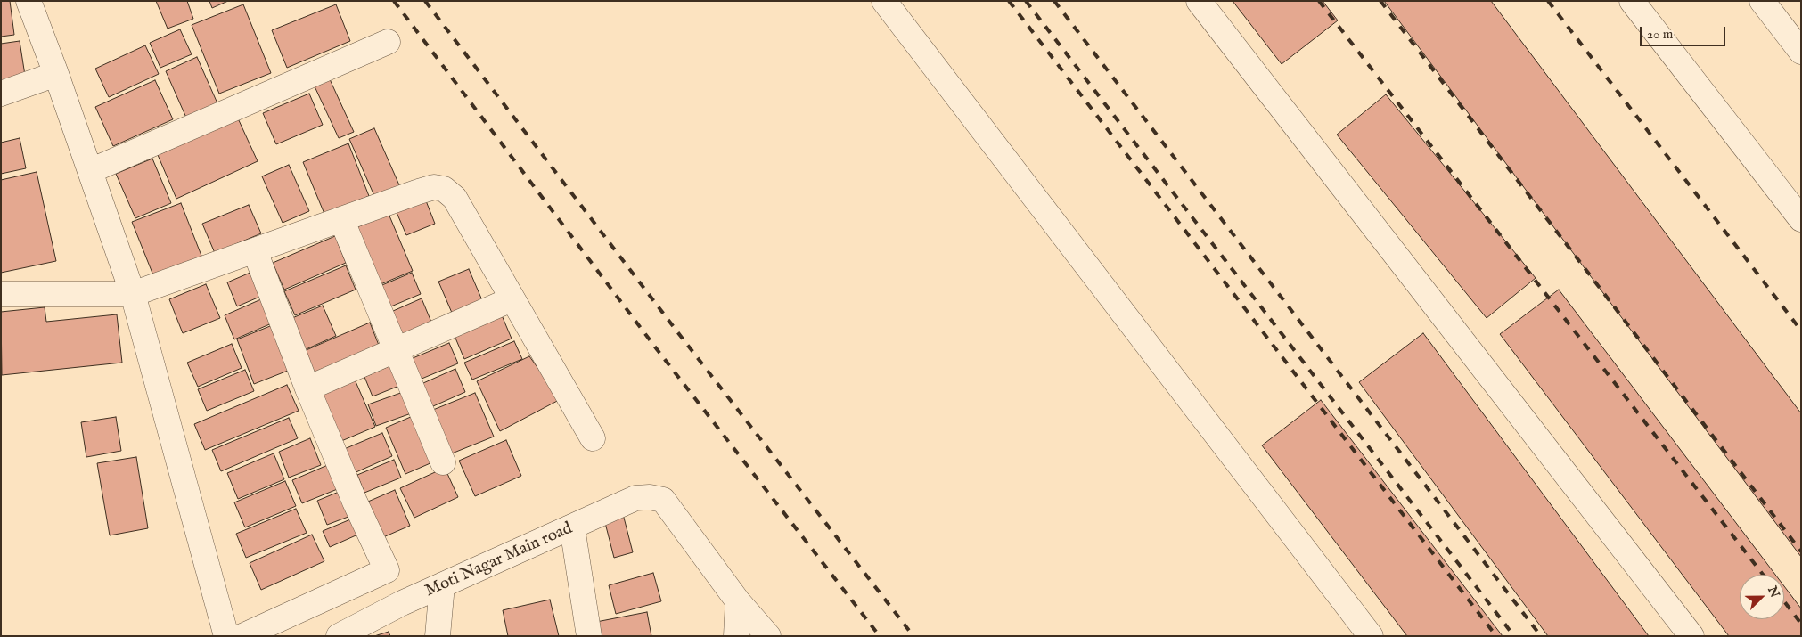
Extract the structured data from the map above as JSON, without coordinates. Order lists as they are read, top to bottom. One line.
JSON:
{"streets":{"street":["Moti Nagar Main road"]},"scale_bar":"20 m","north":"top right"}
